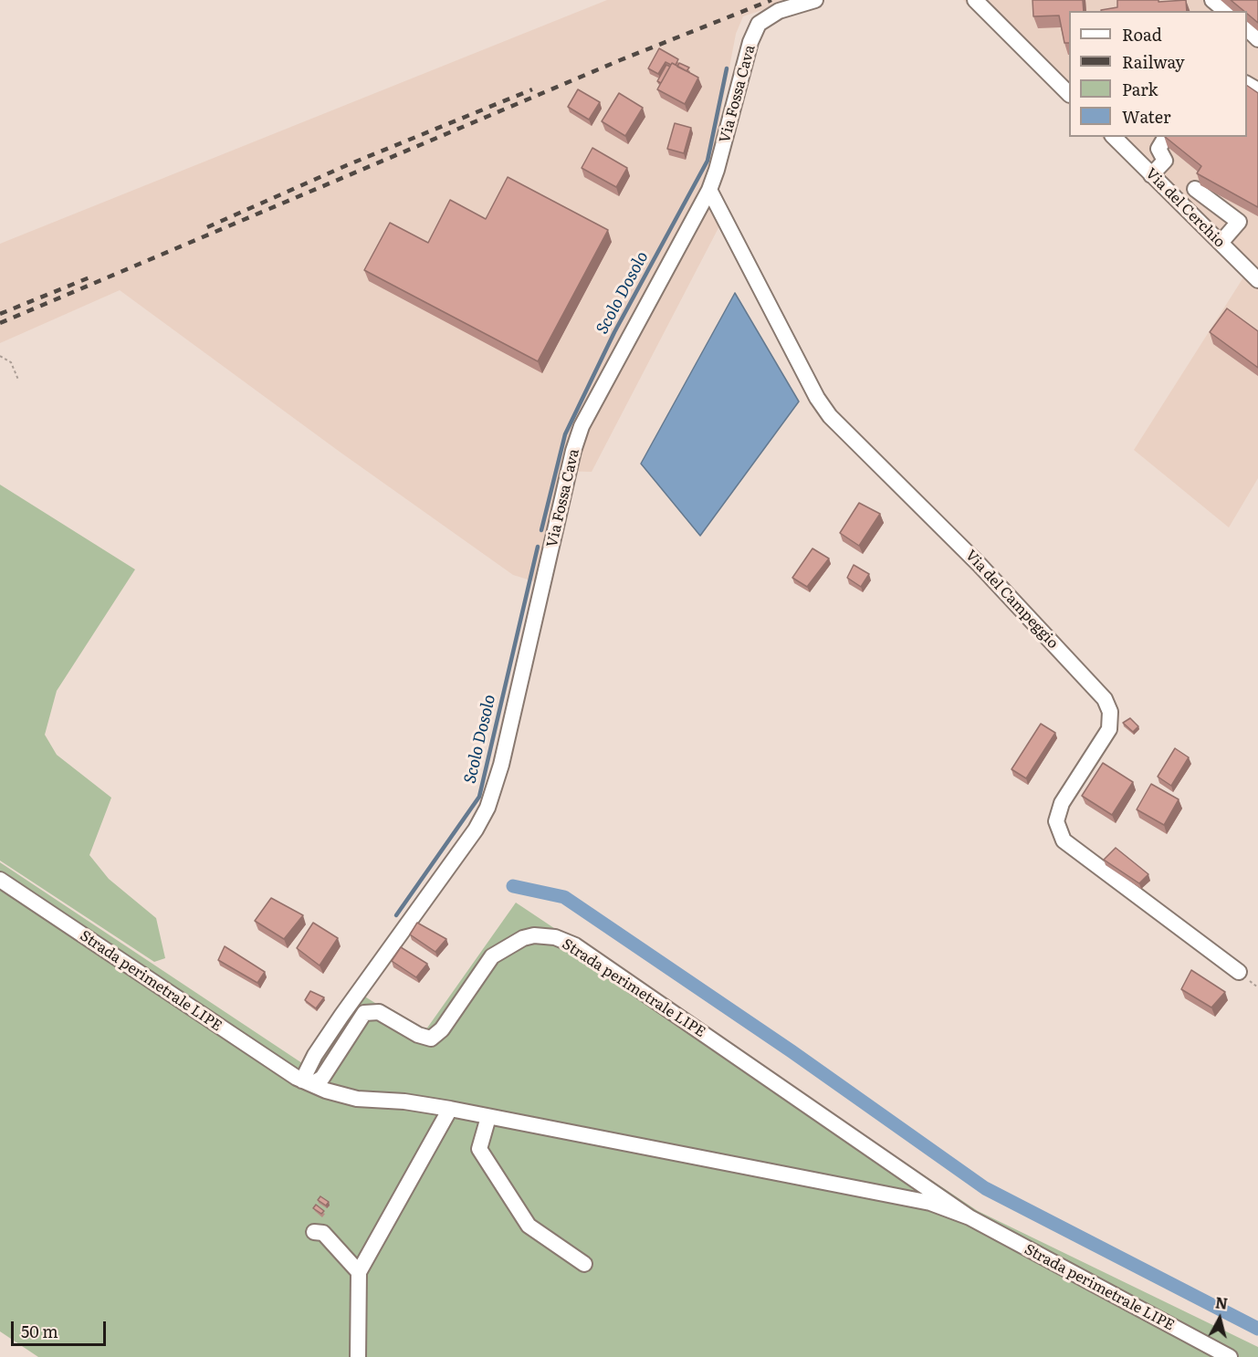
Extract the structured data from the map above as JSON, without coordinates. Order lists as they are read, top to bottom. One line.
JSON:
{"streets":{"street":["Via Fossa Cava","Via del Cerchio","Via del Campeggio","Strada perimetrale LIPE"]},"crossings":[["Via Fossa Cava","Via del Campeggio"],["Via Fossa Cava","Strada perimetrale LIPE"]],"water":["Scolo Dosolo"],"legend":["Road","Railway","Park","Water"],"scale_bar":"50 m","north":"top"}
